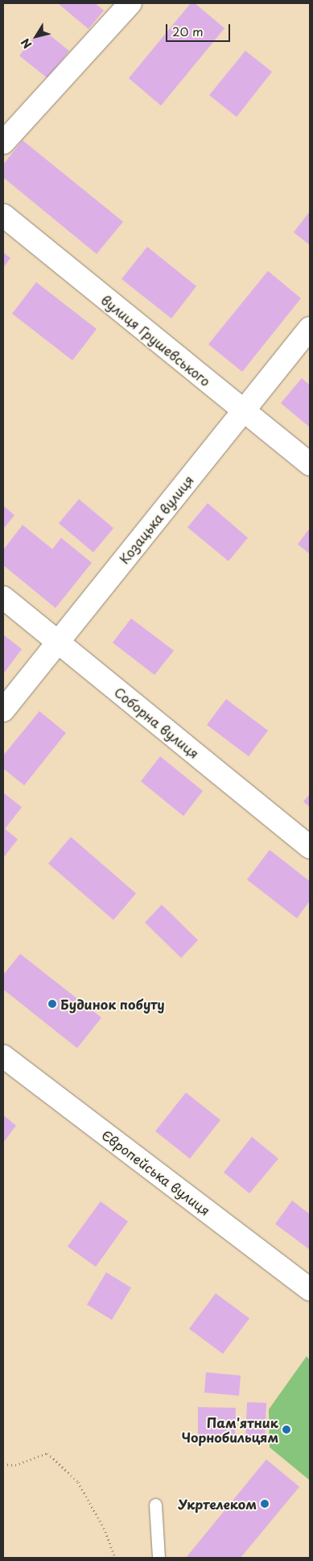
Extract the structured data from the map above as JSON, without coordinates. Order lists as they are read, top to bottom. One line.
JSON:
{"streets":{"street":["вулиця Грушевського","Козацька вулиця","Соборна вулиця","Європейська вулиця"]},"crossings":[["вулиця Грушевського","Козацька вулиця"],["Козацька вулиця","Соборна вулиця"]],"places":["Будинок побуту","Пам'ятник Чорнобильцям","Укртелеком"],"scale_bar":"20 m","north":"bottom left"}
